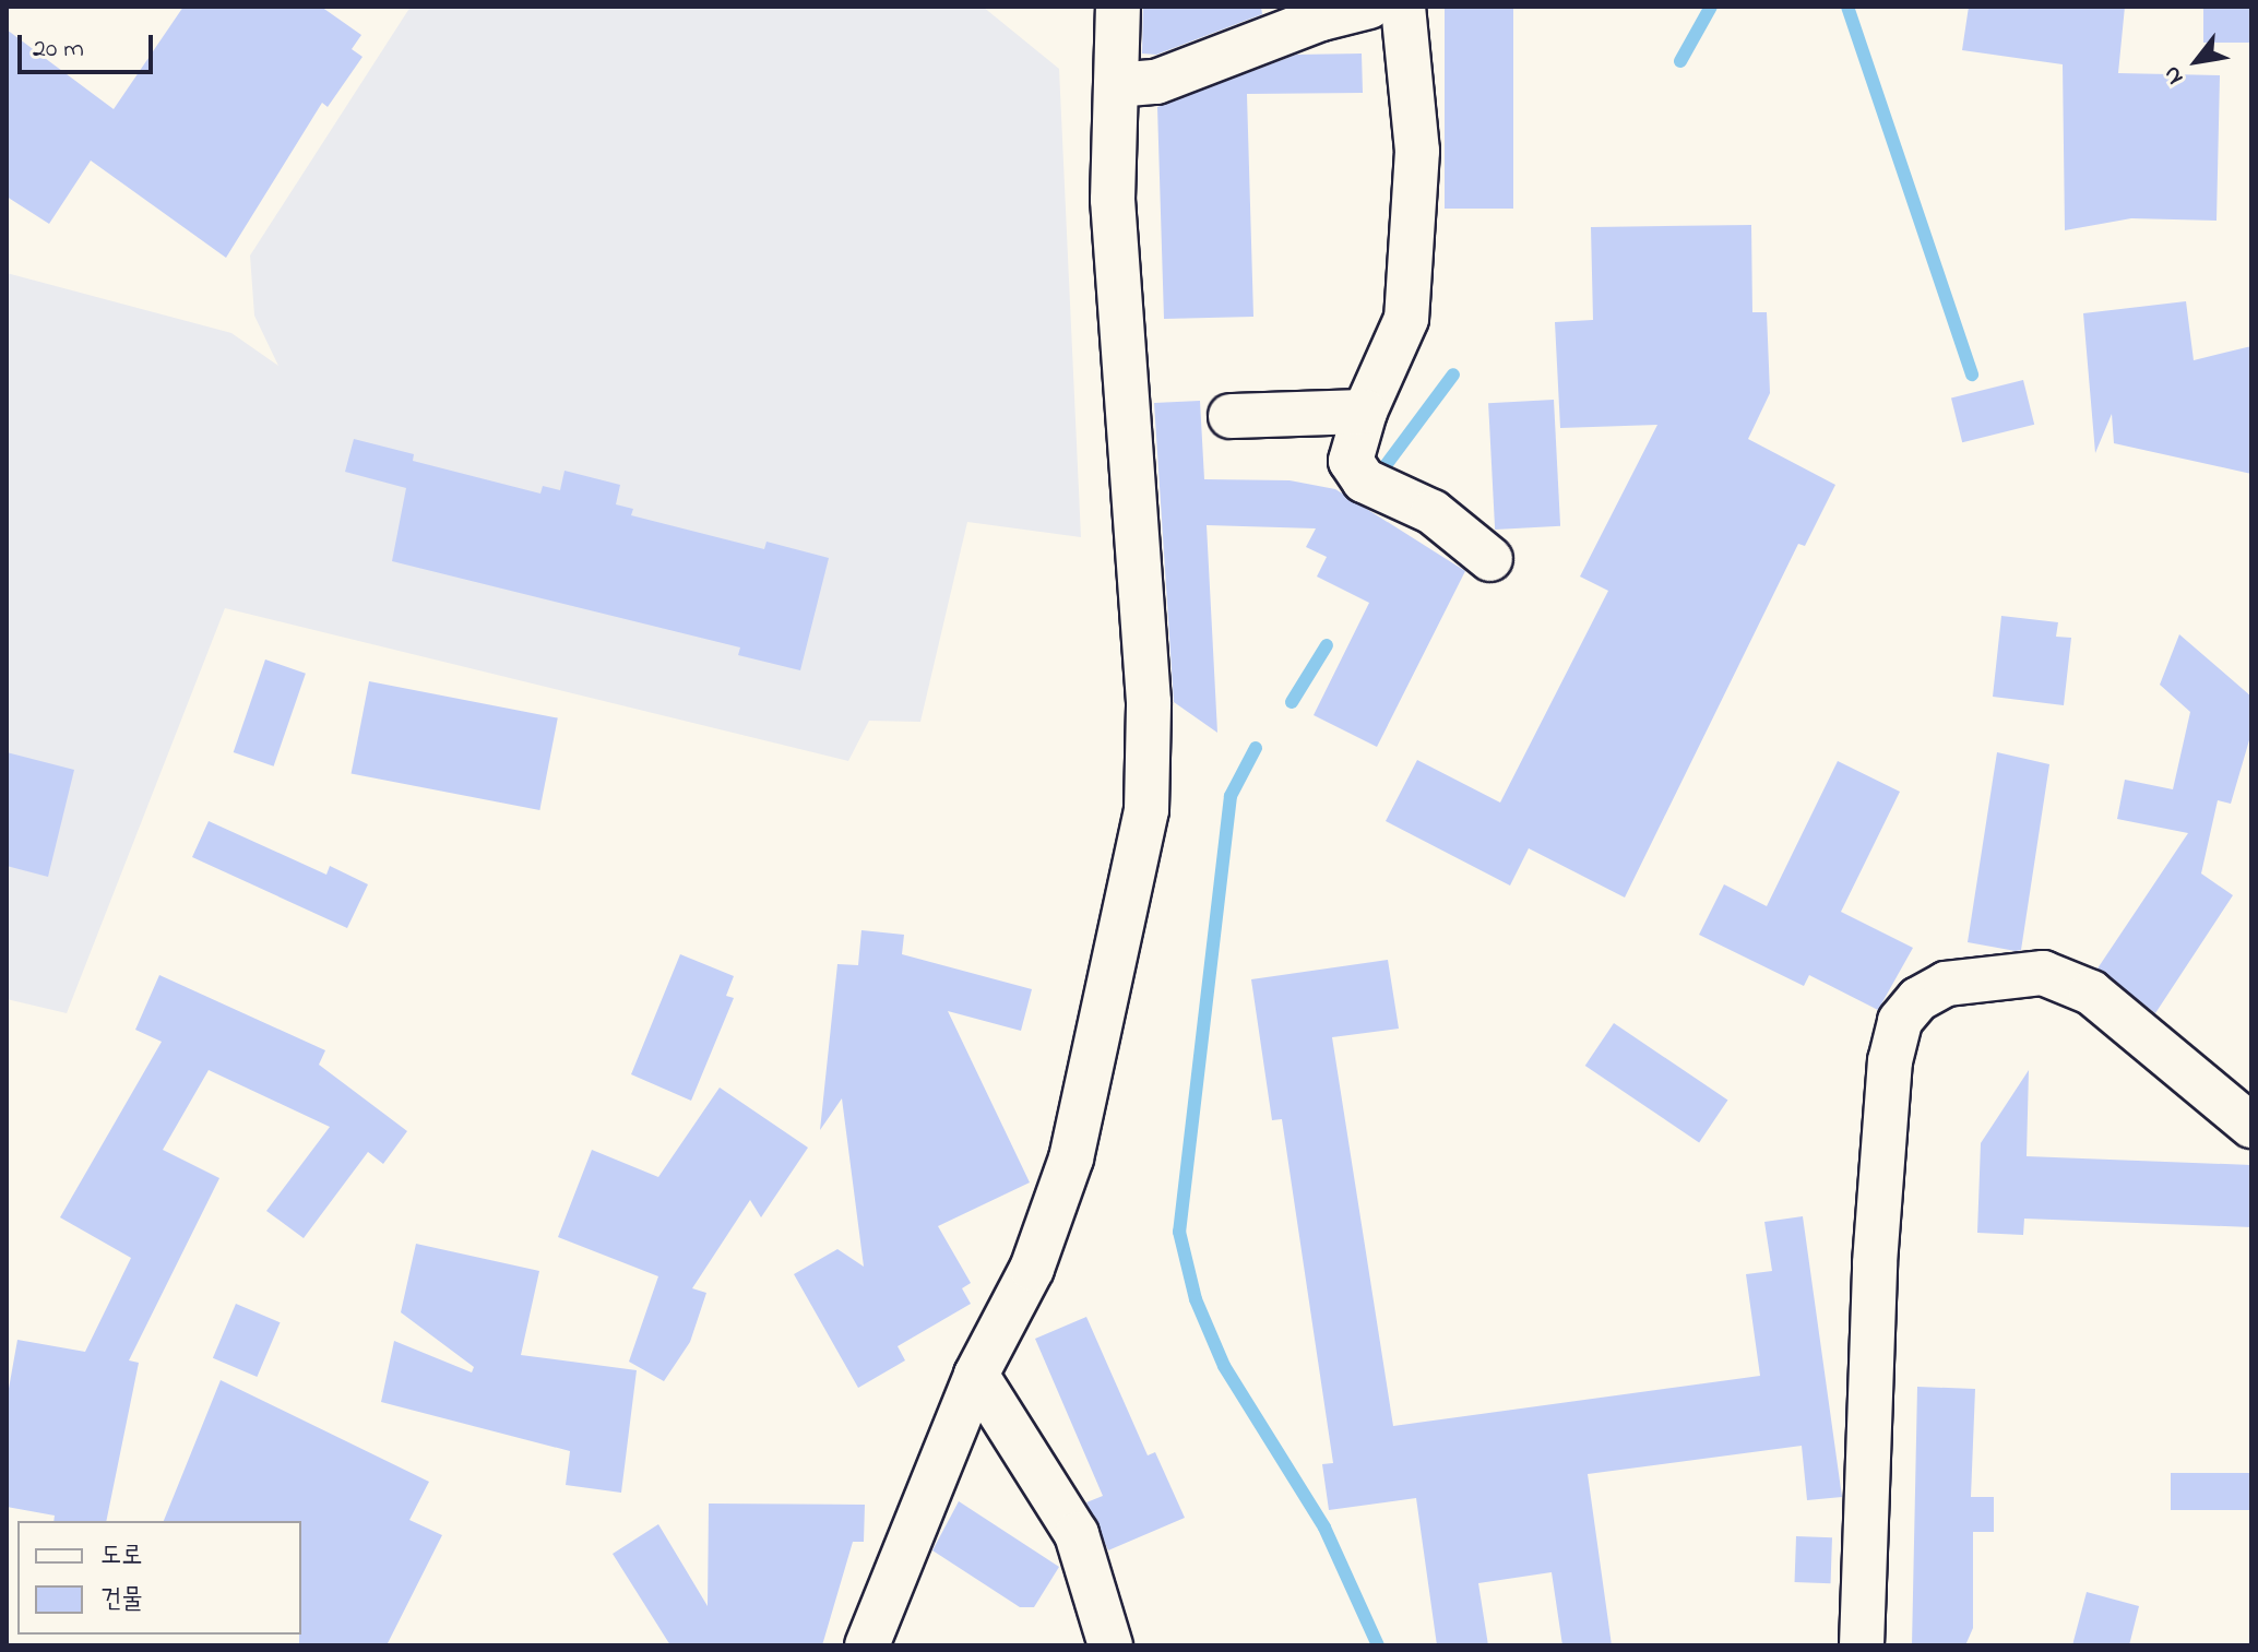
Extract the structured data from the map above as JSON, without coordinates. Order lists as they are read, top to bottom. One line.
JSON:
{"legend":["도로","건물"],"scale_bar":"20 m","north":"bottom left"}
